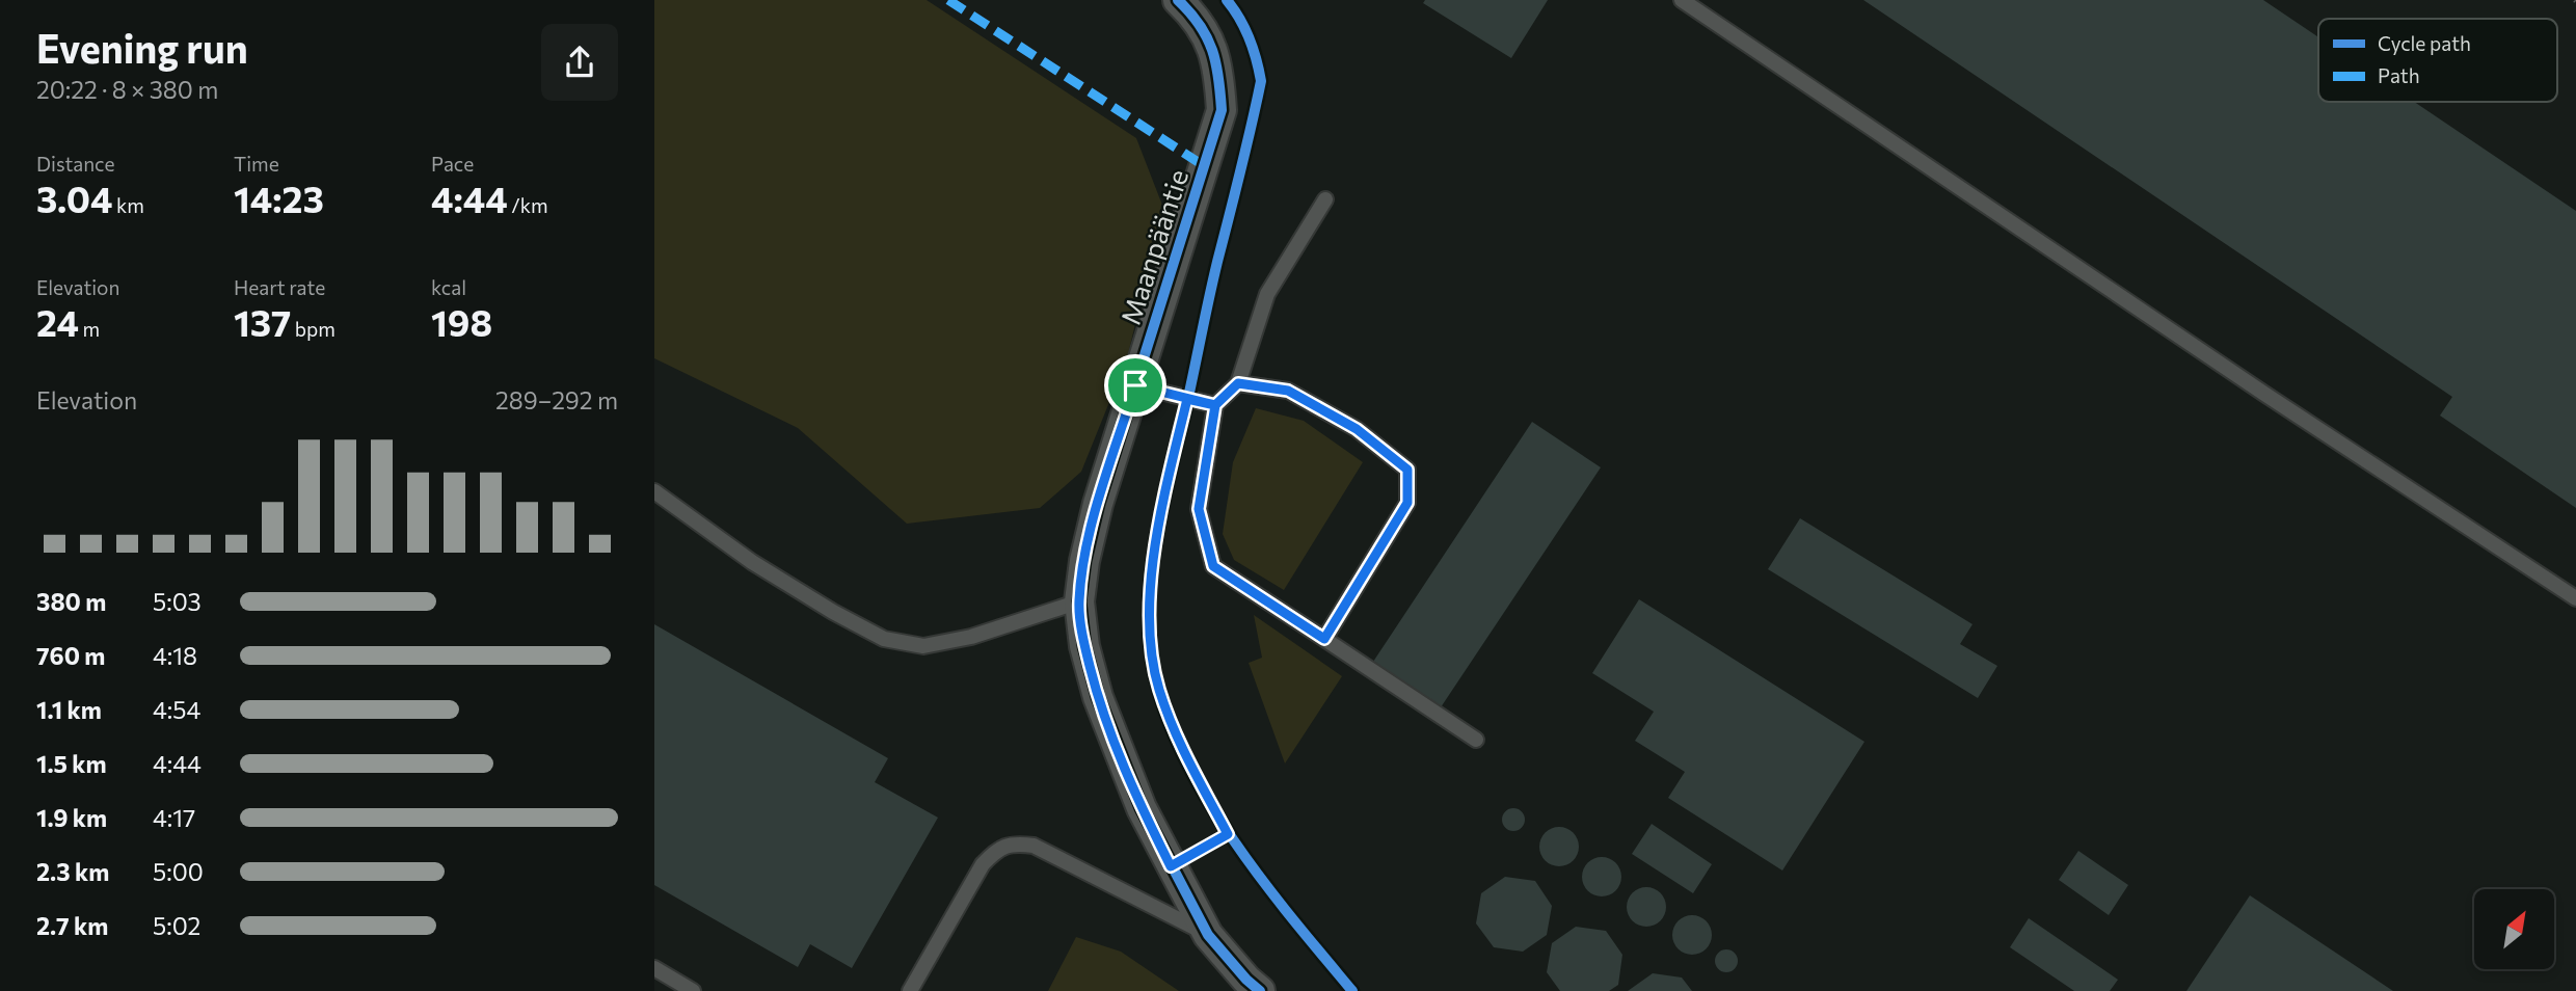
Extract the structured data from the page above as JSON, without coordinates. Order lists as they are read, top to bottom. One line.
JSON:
{"streets":{"street":["Maanpääntie"]},"legend":["Cycle path","Path"],"north":"top right","page":{"heading":["Evening run","20:22 · 8 × 380 m"],"stats":[["Distance","3.04 km"],["Time","14:23"],["Pace","4:44 /km"],["Elevation","24 m"],["Heart rate","137 bpm"],["kcal","198"]],"chart":["Elevation","289–292 m"],"list":[{"name":"380 m","note":"5:03"},{"name":"760 m","note":"4:18"},{"name":"1.1 km","note":"4:54"},{"name":"1.5 km","note":"4:44"},{"name":"1.9 km","note":"4:17"},{"name":"2.3 km","note":"5:00"},{"name":"2.7 km","note":"5:02"}]}}
